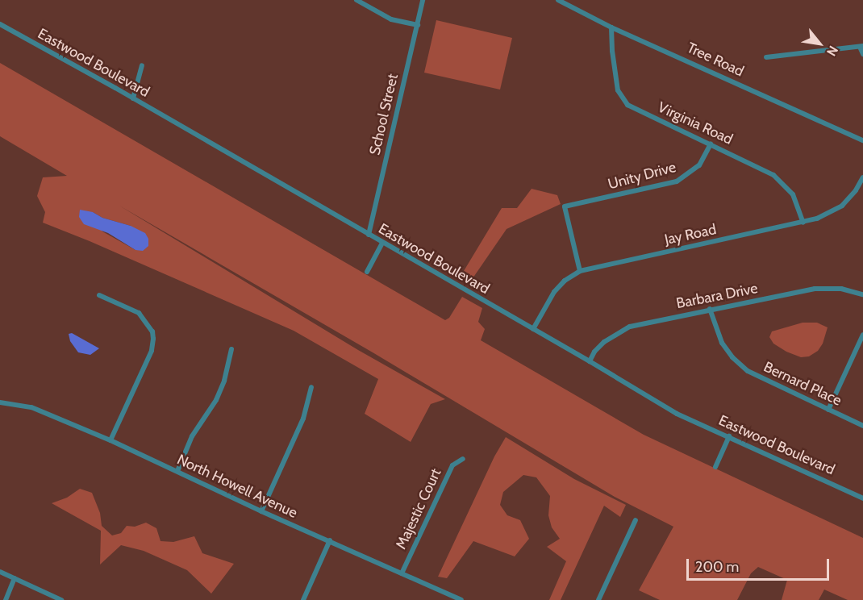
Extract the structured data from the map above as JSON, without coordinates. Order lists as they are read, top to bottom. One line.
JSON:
{"streets":{"street":["Tree Road","Eastwood Boulevard","School Street","Virginia Road","Unity Drive","Jay Road","Barbara Drive","Bernard Place","North Howell Avenue","Majestic Court"]},"crossings":[["Tree Road","Virginia Road"],["Eastwood Boulevard","School Street"],["Eastwood Boulevard","Jay Road"],["Eastwood Boulevard","Barbara Drive"],["Virginia Road","Unity Drive"],["Virginia Road","Jay Road"],["Unity Drive","Jay Road"],["Barbara Drive","Bernard Place"],["North Howell Avenue","Majestic Court"]],"scale_bar":"200 m","north":"bottom right"}
